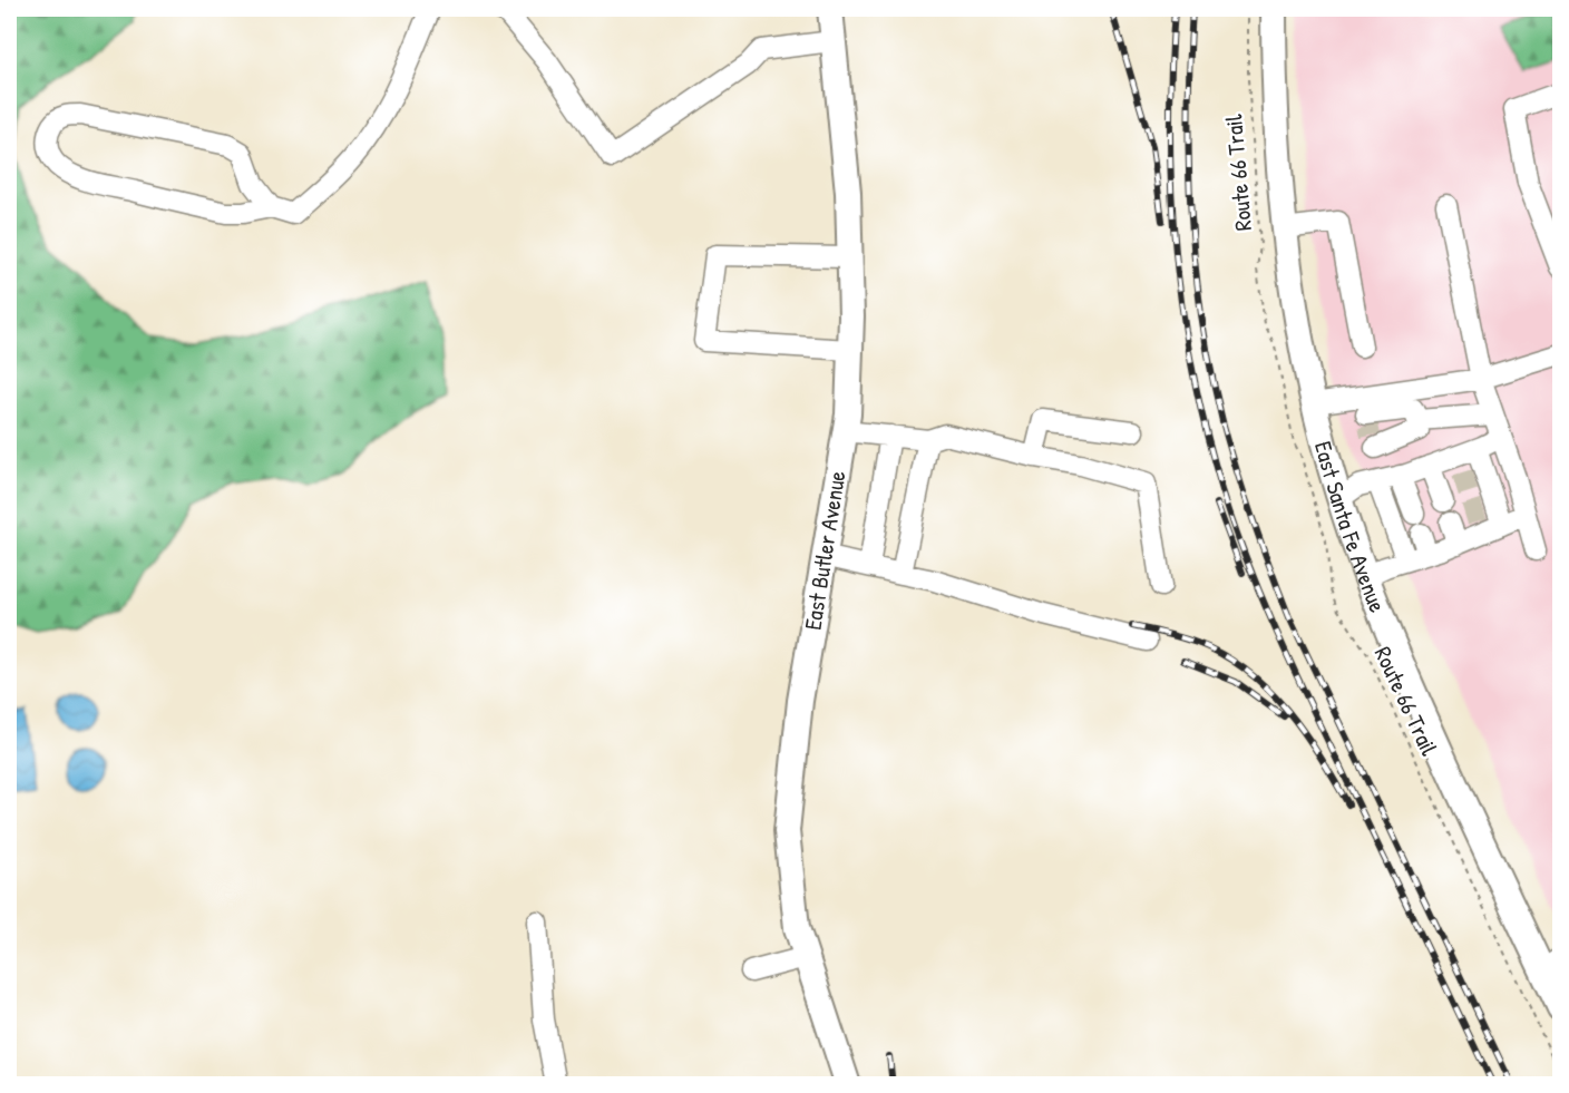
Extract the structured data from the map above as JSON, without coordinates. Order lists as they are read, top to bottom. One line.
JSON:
{"streets":{"main road":["East Santa Fe Avenue","East Butler Avenue"],"path":["Route 66 Trail"]}}
